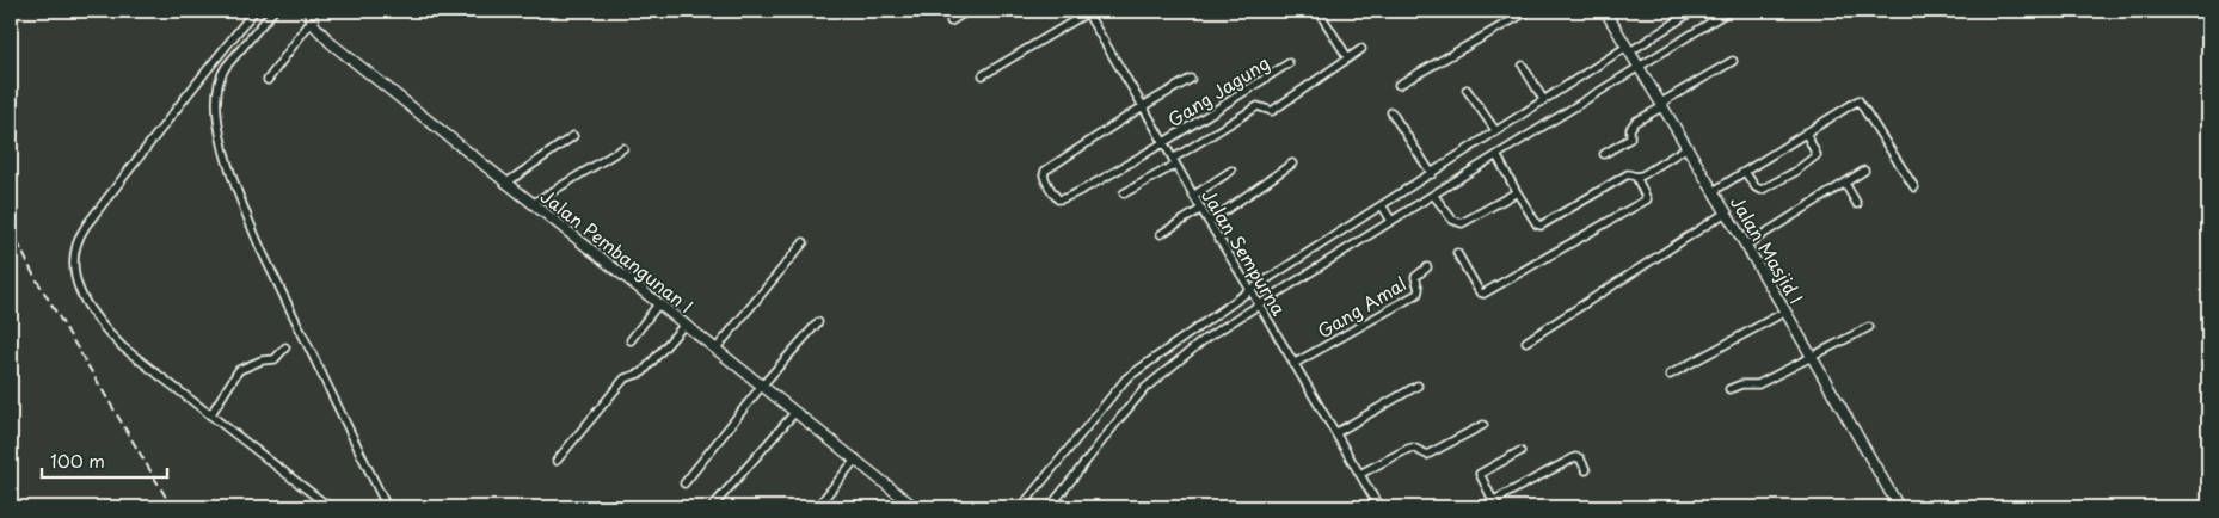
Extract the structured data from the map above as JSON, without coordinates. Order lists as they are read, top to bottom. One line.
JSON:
{"streets":{"main road":["Jalan Masjid I","Jalan Pembangunan I"],"street":["Gang Jagung","Jalan Sempurna","Gang Amal"]},"crossings":[["Gang Jagung","Jalan Sempurna"],["Jalan Sempurna","Gang Amal"]],"scale_bar":"100 m"}
